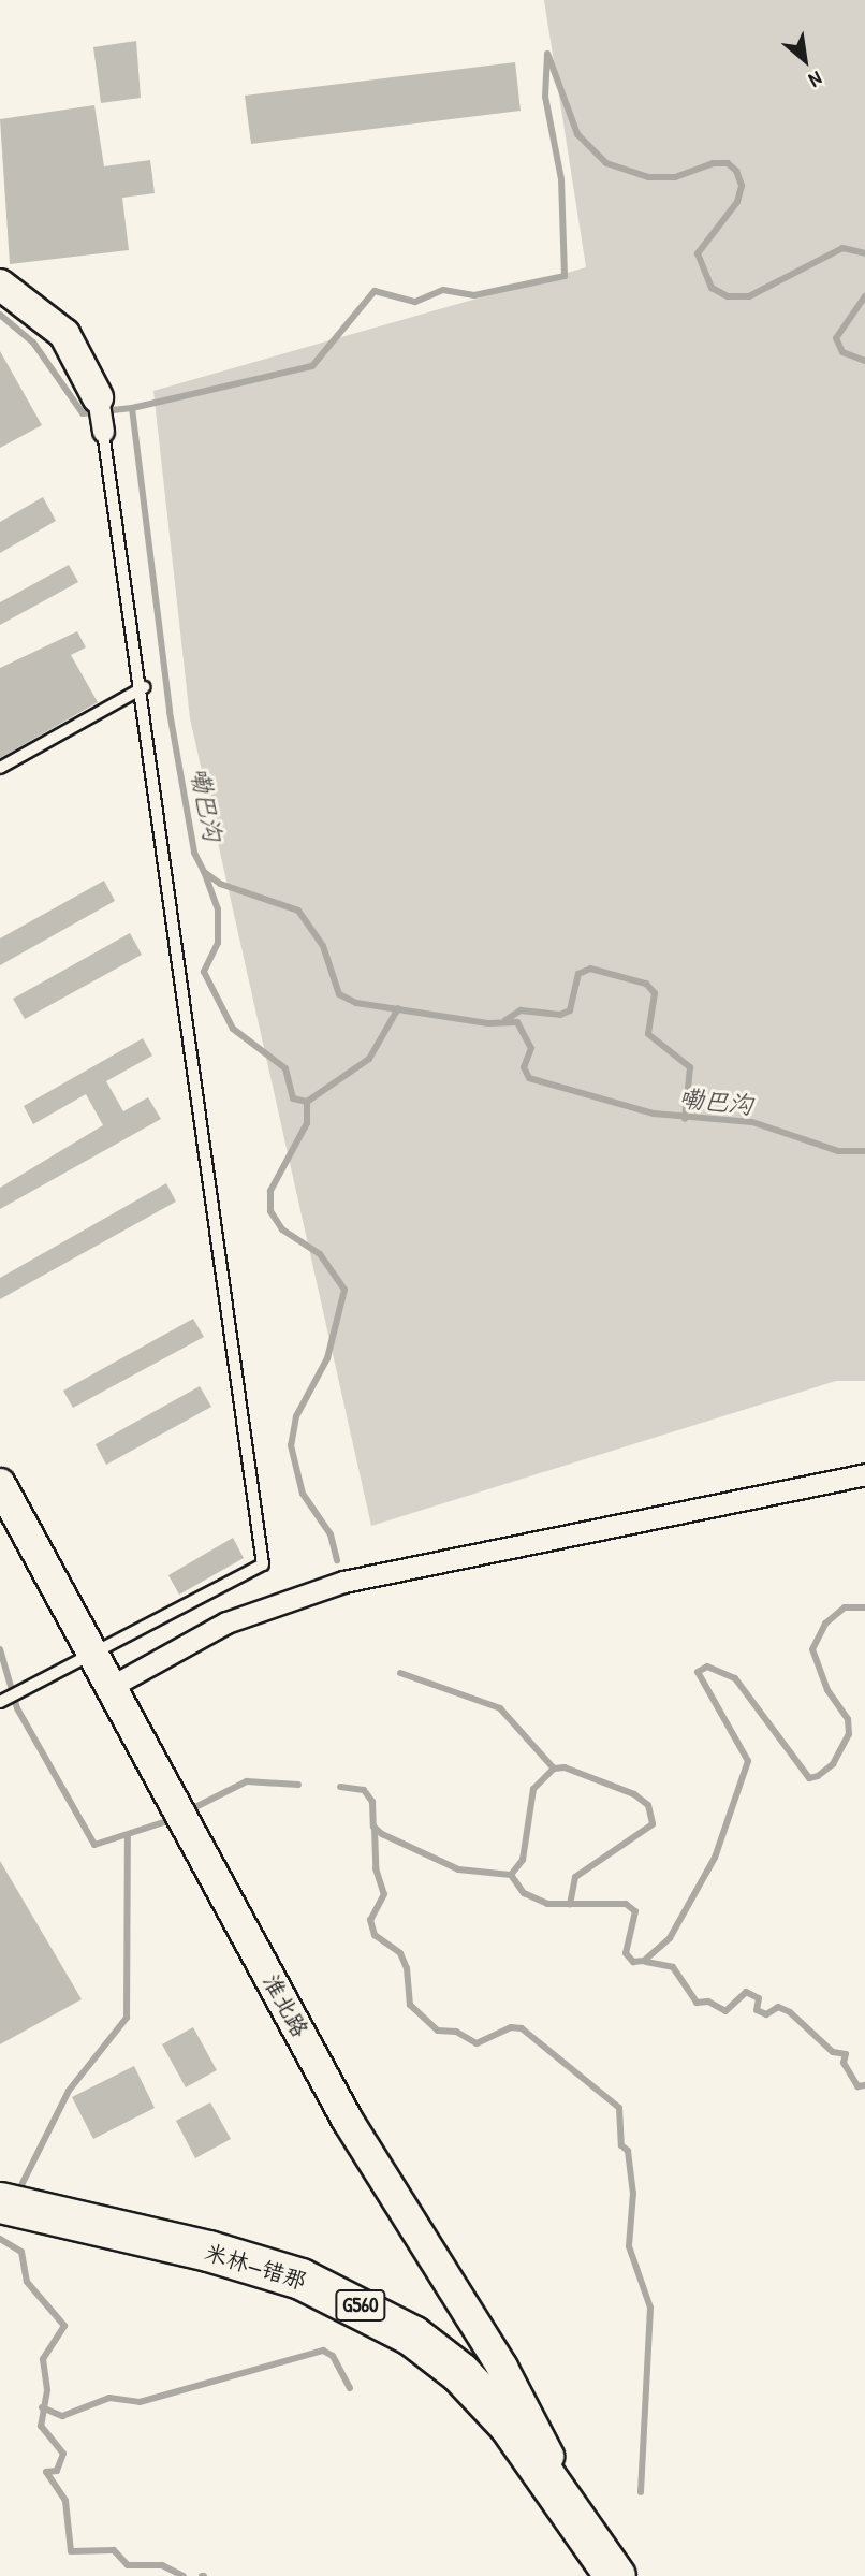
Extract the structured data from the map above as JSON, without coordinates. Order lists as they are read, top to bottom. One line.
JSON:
{"streets":{"highway":["米林—错那","G560"],"street":["淮北路"]},"crossings":[["淮北路","米林—错那"]],"water":["嘞巴沟"],"north":"bottom right"}
